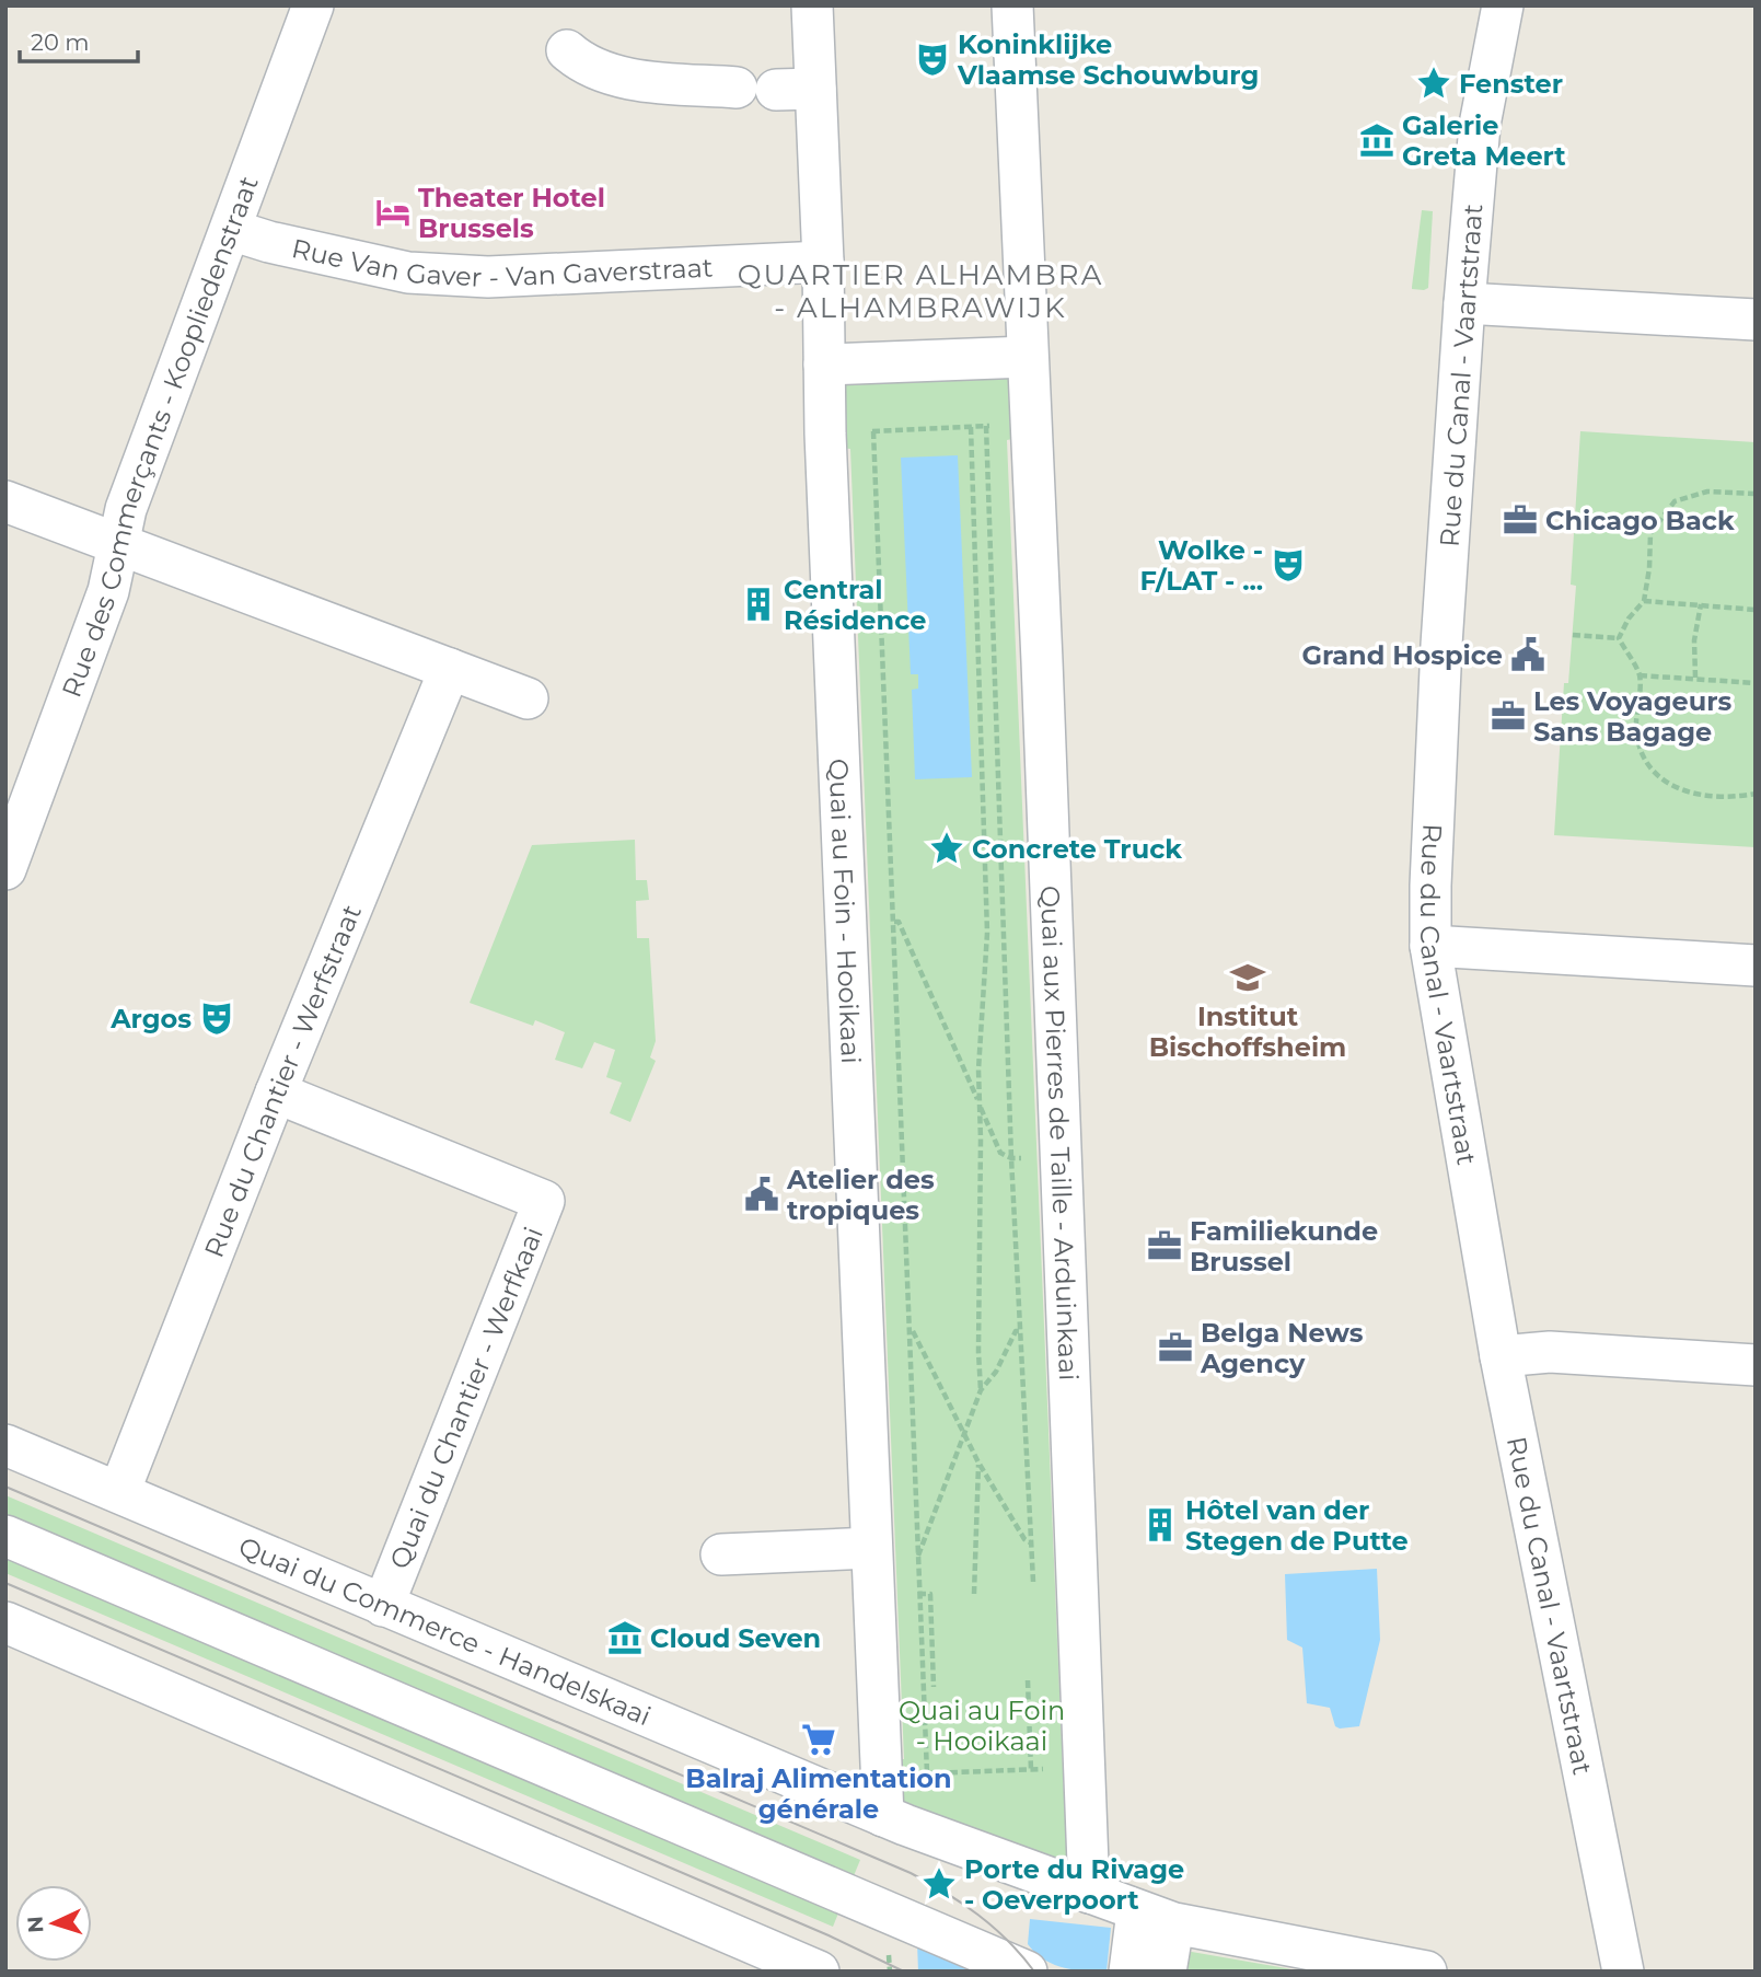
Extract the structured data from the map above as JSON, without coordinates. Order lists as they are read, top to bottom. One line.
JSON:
{"streets":{"street":["Rue Van Gaver - Van Gaverstraat","Rue du Canal - Vaartstraat","Rue des Commerçants - Koopliedenstraat","Quai au Foin - Hooikaai","Rue du Chantier - Werfstraat","Quai aux Pierres de Taille - Arduinkaai","Quai du Chantier - Werfkaai","Quai du Commerce - Handelskaai"]},"crossings":[["Rue Van Gaver - Van Gaverstraat","Rue des Commerçants - Koopliedenstraat"],["Rue Van Gaver - Van Gaverstraat","Quai au Foin - Hooikaai"],["Quai au Foin - Hooikaai","Quai du Commerce - Handelskaai"],["Rue du Chantier - Werfstraat","Quai du Chantier - Werfkaai"],["Rue du Chantier - Werfstraat","Quai du Commerce - Handelskaai"],["Quai du Chantier - Werfkaai","Quai du Commerce - Handelskaai"]],"districts":["QUARTIER ALHAMBRA - ALHAMBRAWIJK"],"parks":["Quai au Foin - Hooikaai"],"places":{"theatre":["Koninklijke Vlaamse Schouwburg","Wolke - F/LAT - ...","Argos"],"place":["Fenster","Concrete Truck","Porte du Rivage - Oeverpoort"],"museum":["Galerie Greta Meert","Cloud Seven"],"hotel":["Theater Hotel Brussels"],"office":["Chicago Back","Les Voyageurs Sans Bagage","Familiekunde Brussel","Belga News Agency"],"building":["Central Résidence","Hôtel van der Stegen de Putte"],"public building":["Grand Hospice","Atelier des tropiques"],"school or university":["Institut Bischoffsheim"],"supermarket":["Balraj Alimentation générale"]},"scale_bar":"20 m","north":"left"}
